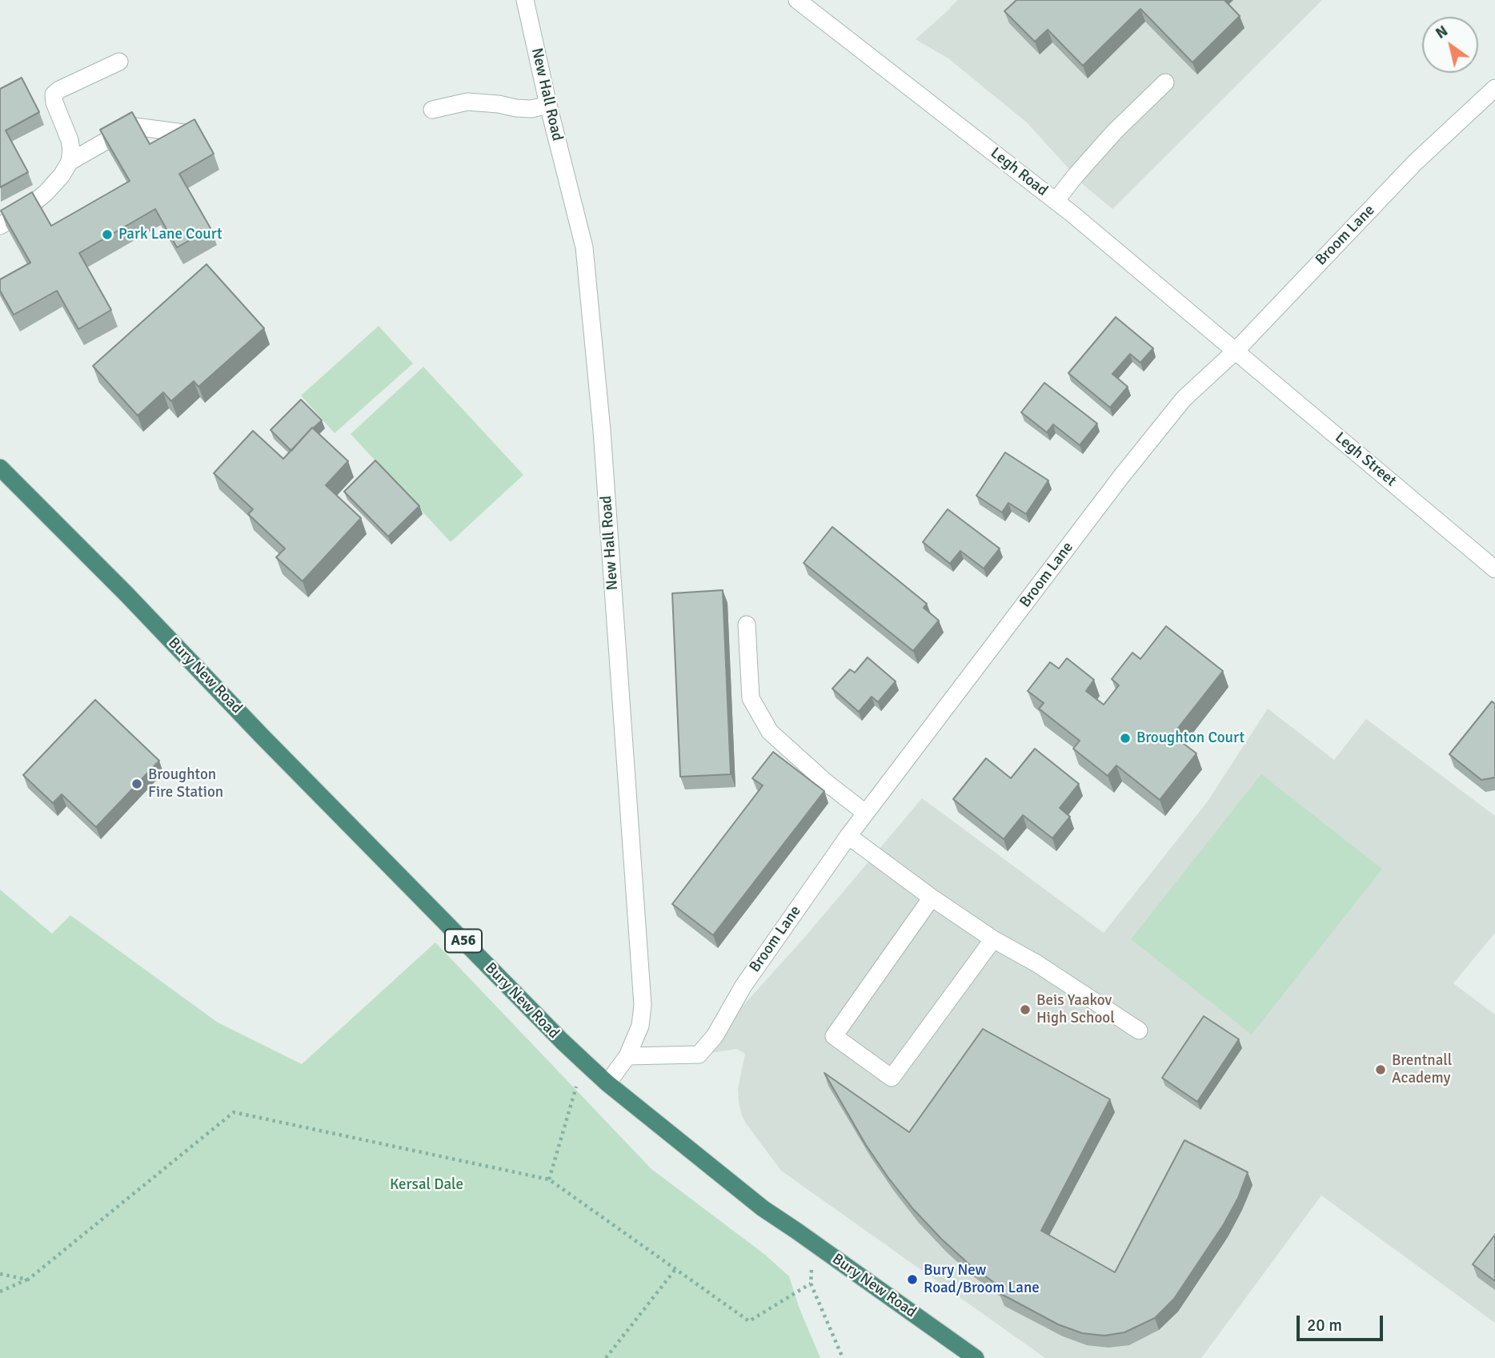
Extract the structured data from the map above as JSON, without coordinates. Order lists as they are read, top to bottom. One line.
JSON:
{"streets":{"highway":["Bury New Road","A56"],"street":["New Hall Road","Legh Road","Broom Lane","Legh Street"]},"crossings":[["New Hall Road","Broom Lane"],["New Hall Road","Bury New Road"],["Legh Road","Broom Lane"],["Legh Road","Legh Street"],["Broom Lane","Legh Street"]],"parks":["Kersal Dale"],"places":["Park Lane Court","Broughton Court","Broughton Fire Station","Beis Yaakov High School","Brentnall Academy","Bury New Road/Broom Lane"],"scale_bar":"20 m","north":"top left"}
